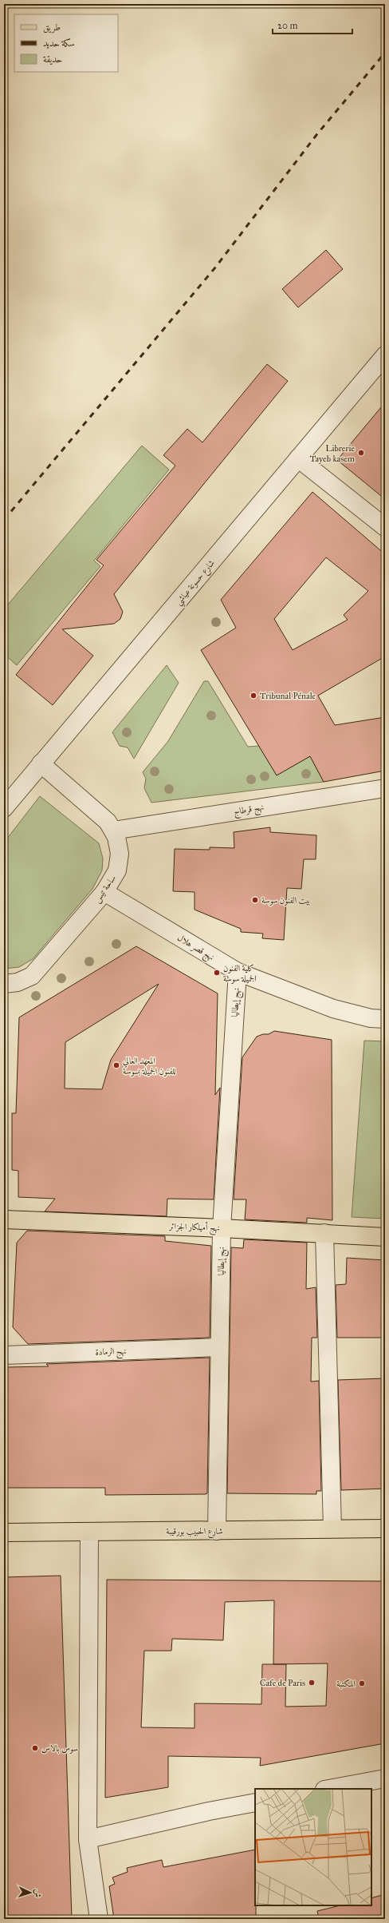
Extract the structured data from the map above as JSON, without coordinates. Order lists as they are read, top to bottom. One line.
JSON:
{"streets":{"main road":["نهج أميلكار الجزائر","شارع الحبيب بورقيبة"],"street":["شارع حسونة عياشي","نهج قرطاج","ساحة تيس","نهج قصر هلال","نهج إيطاليا","نهج الرمادة"]},"crossings":[["شارع حسونة عياشي","ساحة تيس"],["نهج قرطاج","ساحة تيس"],["ساحة تيس","نهج قصر هلال"],["نهج قصر هلال","نهج إيطاليا"],["نهج إيطاليا","نهج أميلكار الجزائر"],["نهج إيطاليا","نهج الرمادة"],["نهج إيطاليا","شارع الحبيب بورقيبة"]],"places":["Librerie Tayeb kasem","Tribunal Pénale","بيت الفنون سوسة","كلية الفنون الجميلة سوسة","المعهد العالي للفنون الجميلة بسوسة","Cafe de Paris","المكتبة","سوس بالاس"],"legend":["طريق","سكة حديد","حديقة"],"scale_bar":"20 m","north":"right"}
